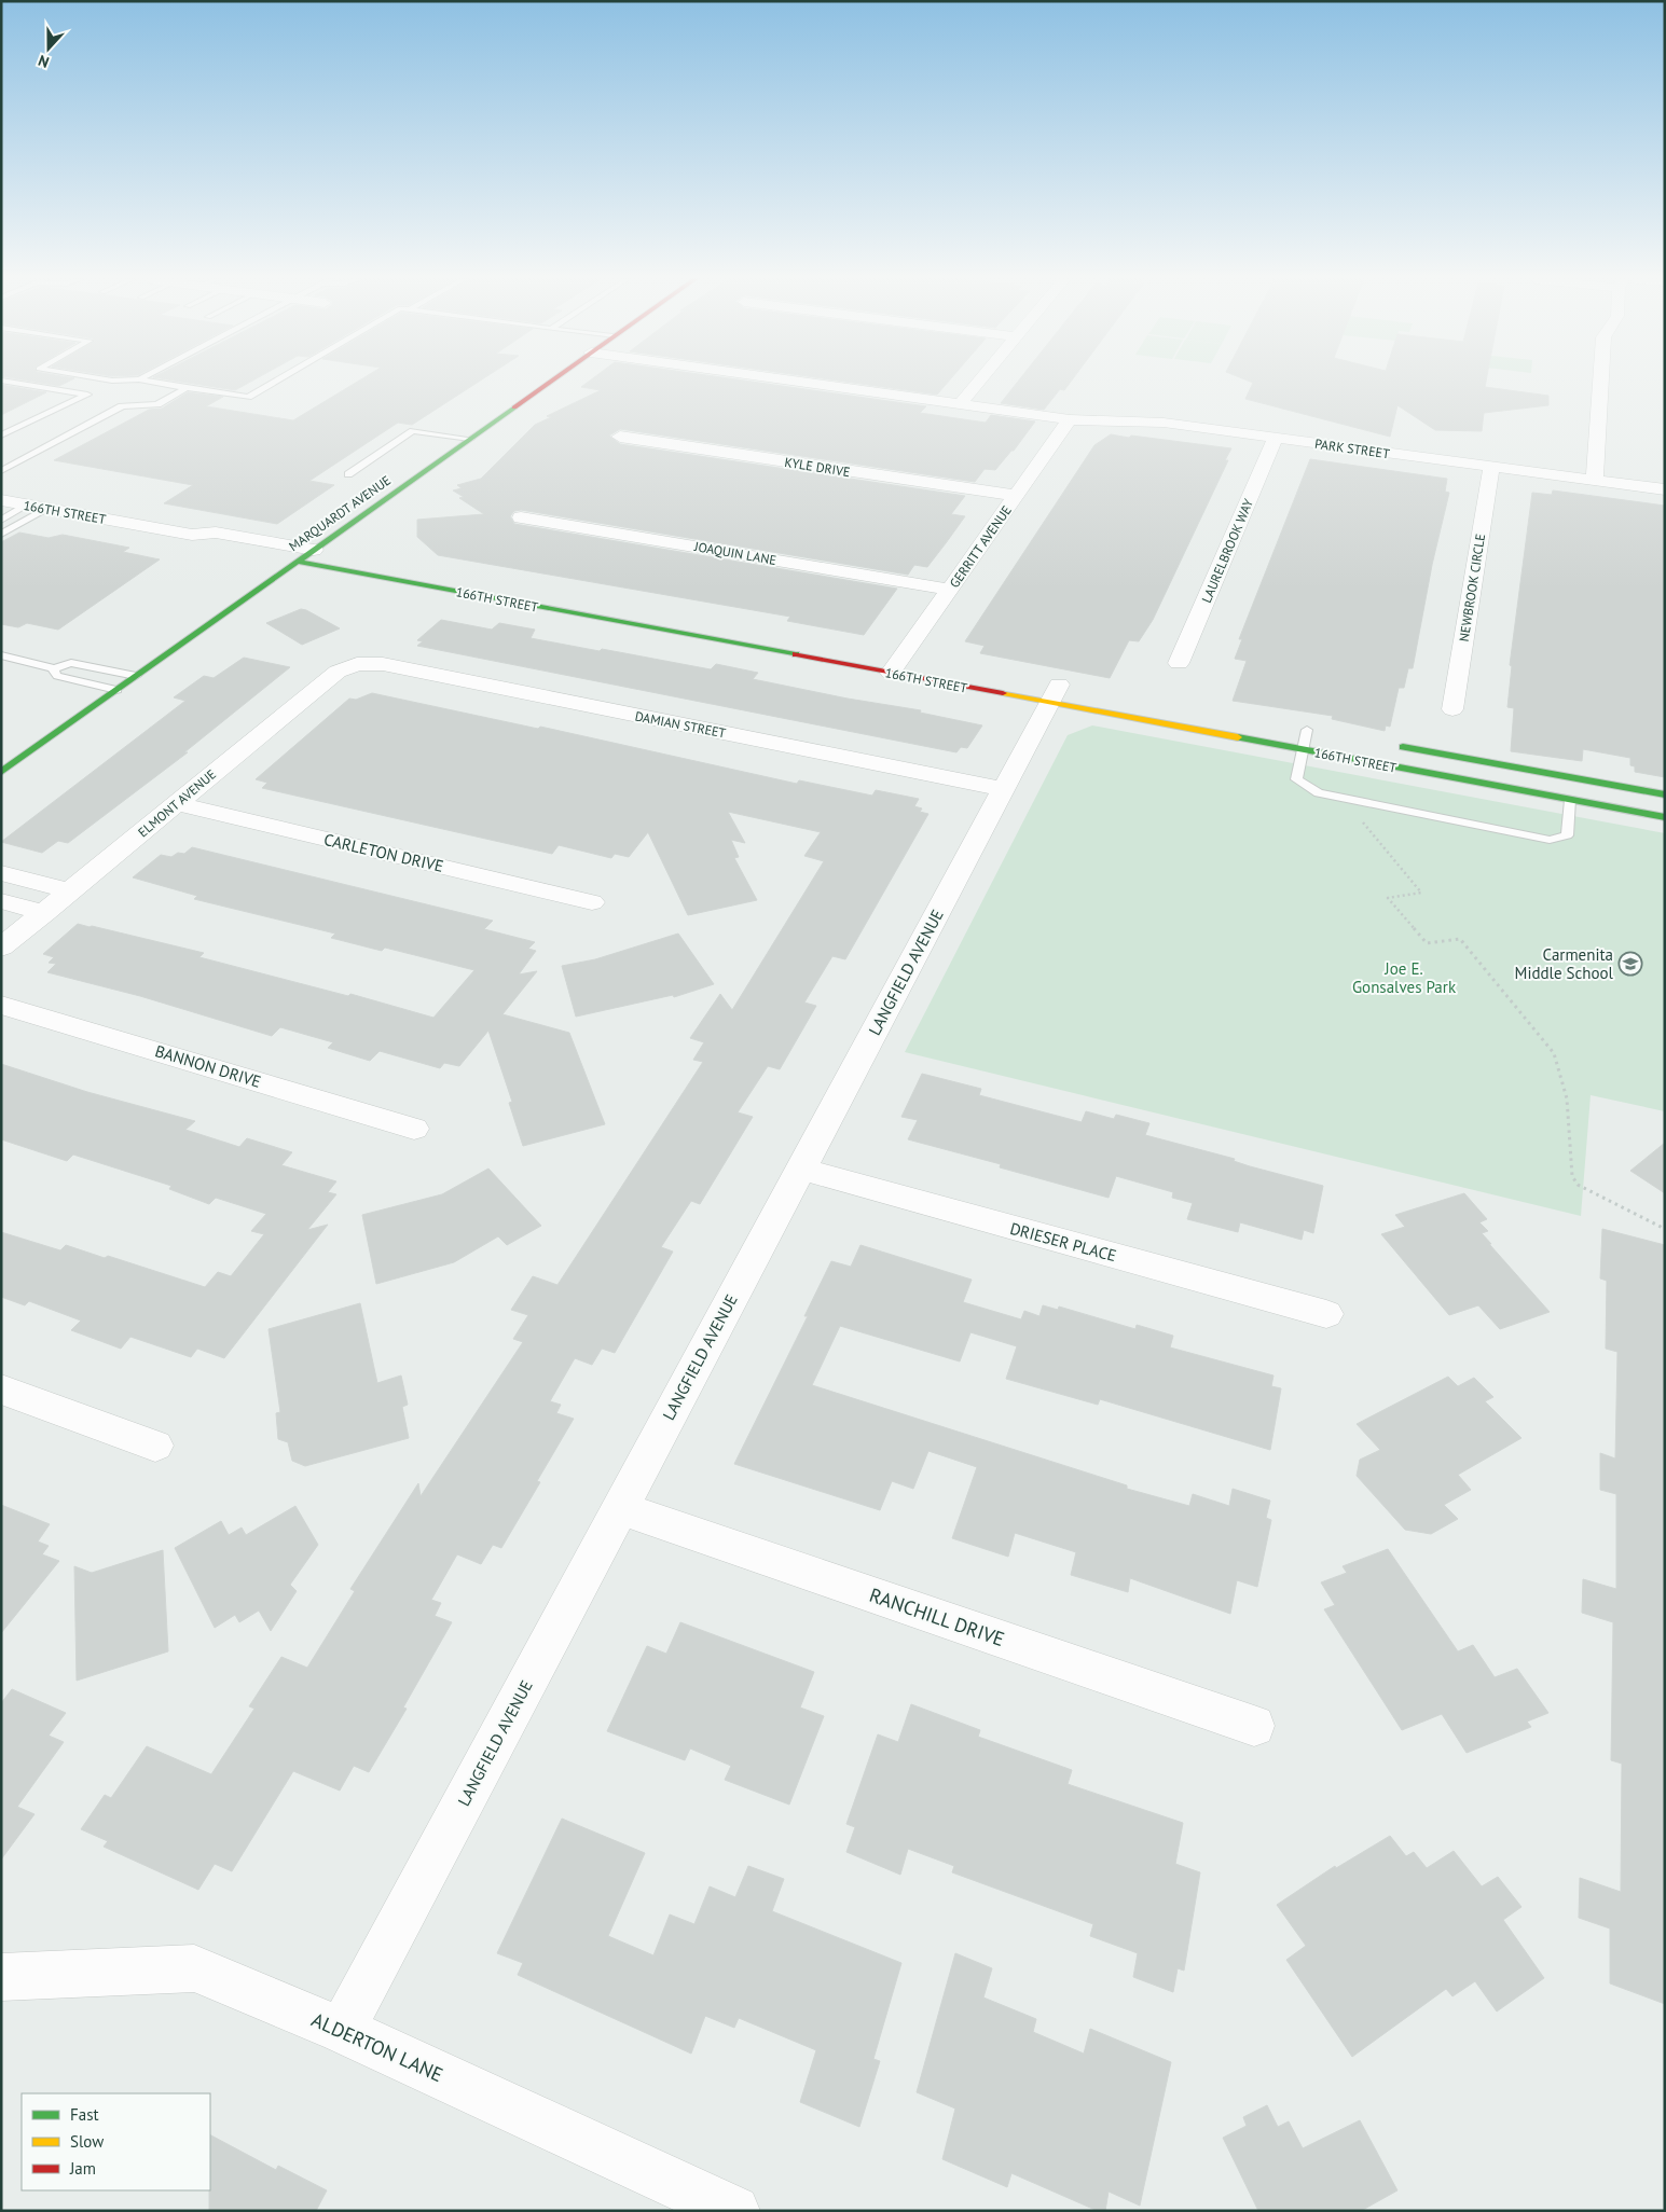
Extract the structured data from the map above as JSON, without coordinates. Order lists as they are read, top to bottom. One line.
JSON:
{"streets":{"street":["PARK STREET","KYLE DRIVE","166TH STREET","MARQUARDT AVENUE","GERRITT AVENUE","LAURELBROOK WAY","JOAQUIN LANE","NEWBROOK CIRCLE","DAMIAN STREET","ELMONT AVENUE","CARLETON DRIVE","LANGFIELD AVENUE","BANNON DRIVE","DRIESER PLACE","RANCHILL DRIVE","ALDERTON LANE"]},"crossings":[["PARK STREET","GERRITT AVENUE"],["PARK STREET","LAURELBROOK WAY"],["PARK STREET","NEWBROOK CIRCLE"],["KYLE DRIVE","GERRITT AVENUE"],["166TH STREET","MARQUARDT AVENUE"],["166TH STREET","GERRITT AVENUE"],["166TH STREET","LANGFIELD AVENUE"],["GERRITT AVENUE","JOAQUIN LANE"],["DAMIAN STREET","ELMONT AVENUE"],["DAMIAN STREET","LANGFIELD AVENUE"],["ELMONT AVENUE","CARLETON DRIVE"],["LANGFIELD AVENUE","DRIESER PLACE"],["LANGFIELD AVENUE","RANCHILL DRIVE"],["LANGFIELD AVENUE","ALDERTON LANE"]],"parks":["Joe E. Gonsalves Park"],"places":{"school or university":["Carmenita Middle School"]},"legend":["Fast","Slow","Jam"],"north":"bottom"}
